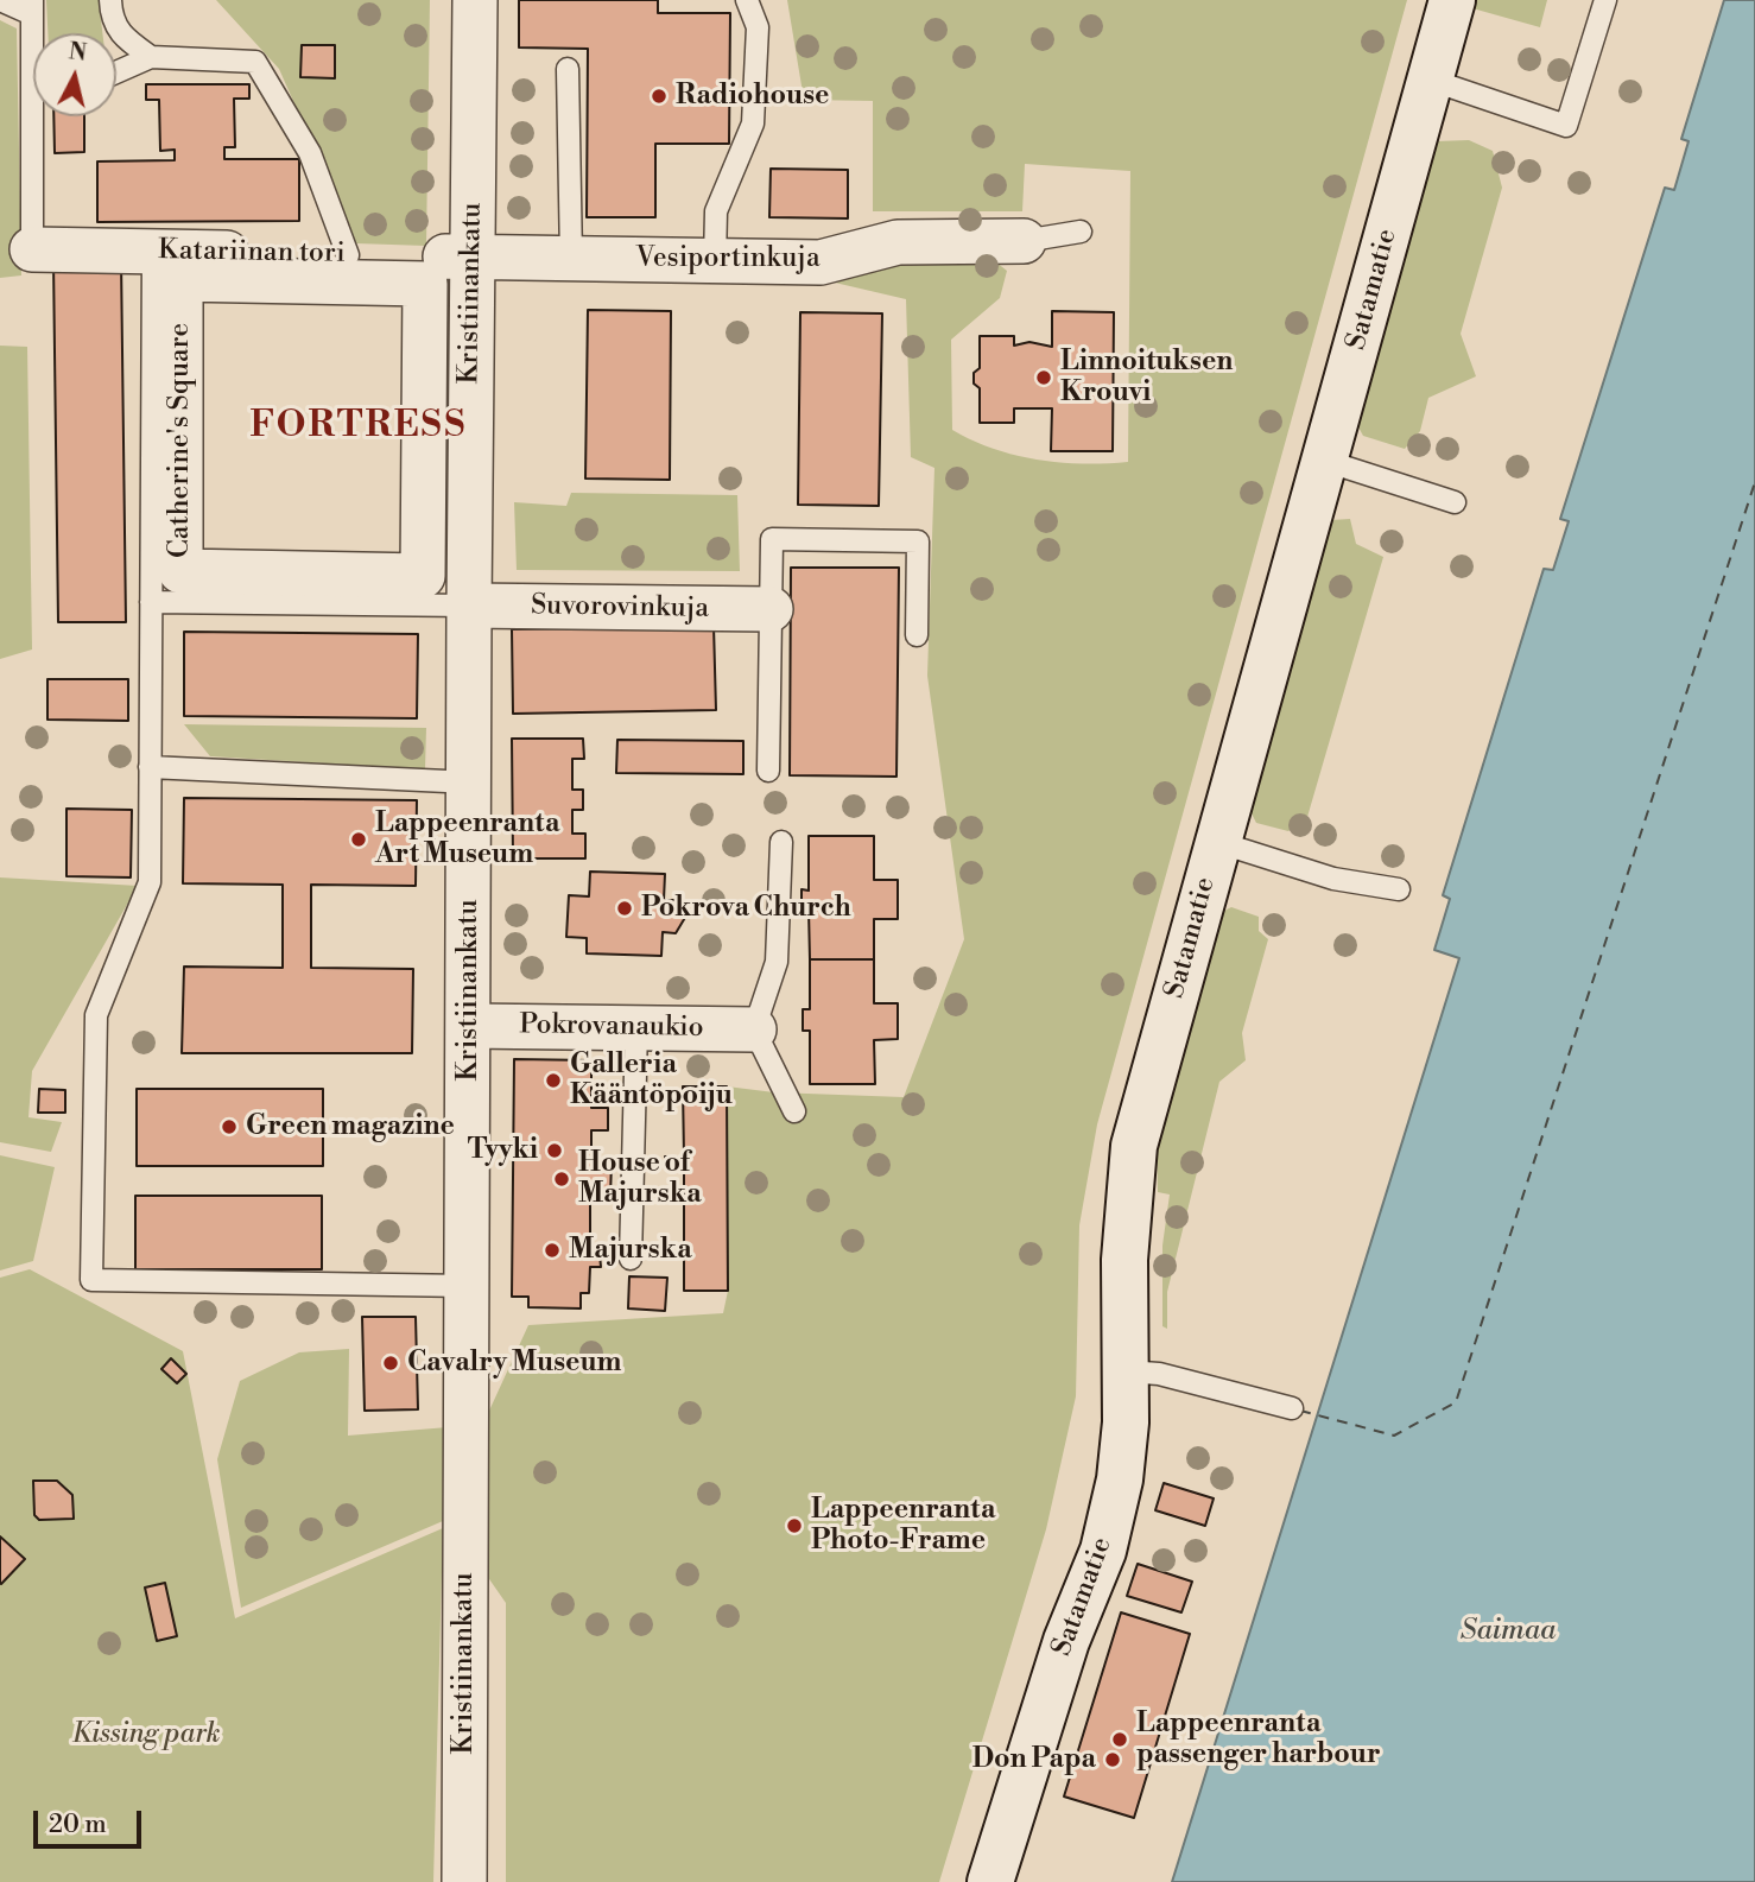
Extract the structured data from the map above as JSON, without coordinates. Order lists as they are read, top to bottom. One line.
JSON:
{"streets":{"street":["Katariinan tori","Vesiportinkuja","Satamatie","Kristiinankatu","Catherine's Square","Suvorovinkuja","Pokrovanaukio"]},"crossings":[["Katariinan tori","Vesiportinkuja"],["Katariinan tori","Kristiinankatu"],["Katariinan tori","Catherine's Square"],["Vesiportinkuja","Kristiinankatu"],["Kristiinankatu","Suvorovinkuja"],["Kristiinankatu","Pokrovanaukio"]],"districts":["FORTRESS"],"water":["Saimaa"],"parks":["Kissing park"],"places":["Radiohouse","Linnoituksen Krouvi","Lappeenranta Art Museum","Pokrova Church","Galleria Kääntöpoiju","Green magazine","Tyyki","House of Majurska","Majurska","Cavalry Museum","Lappeenranta Photo-Frame","Lappeenranta passenger harbour","Don Papa"],"scale_bar":"20 m","north":"top"}
